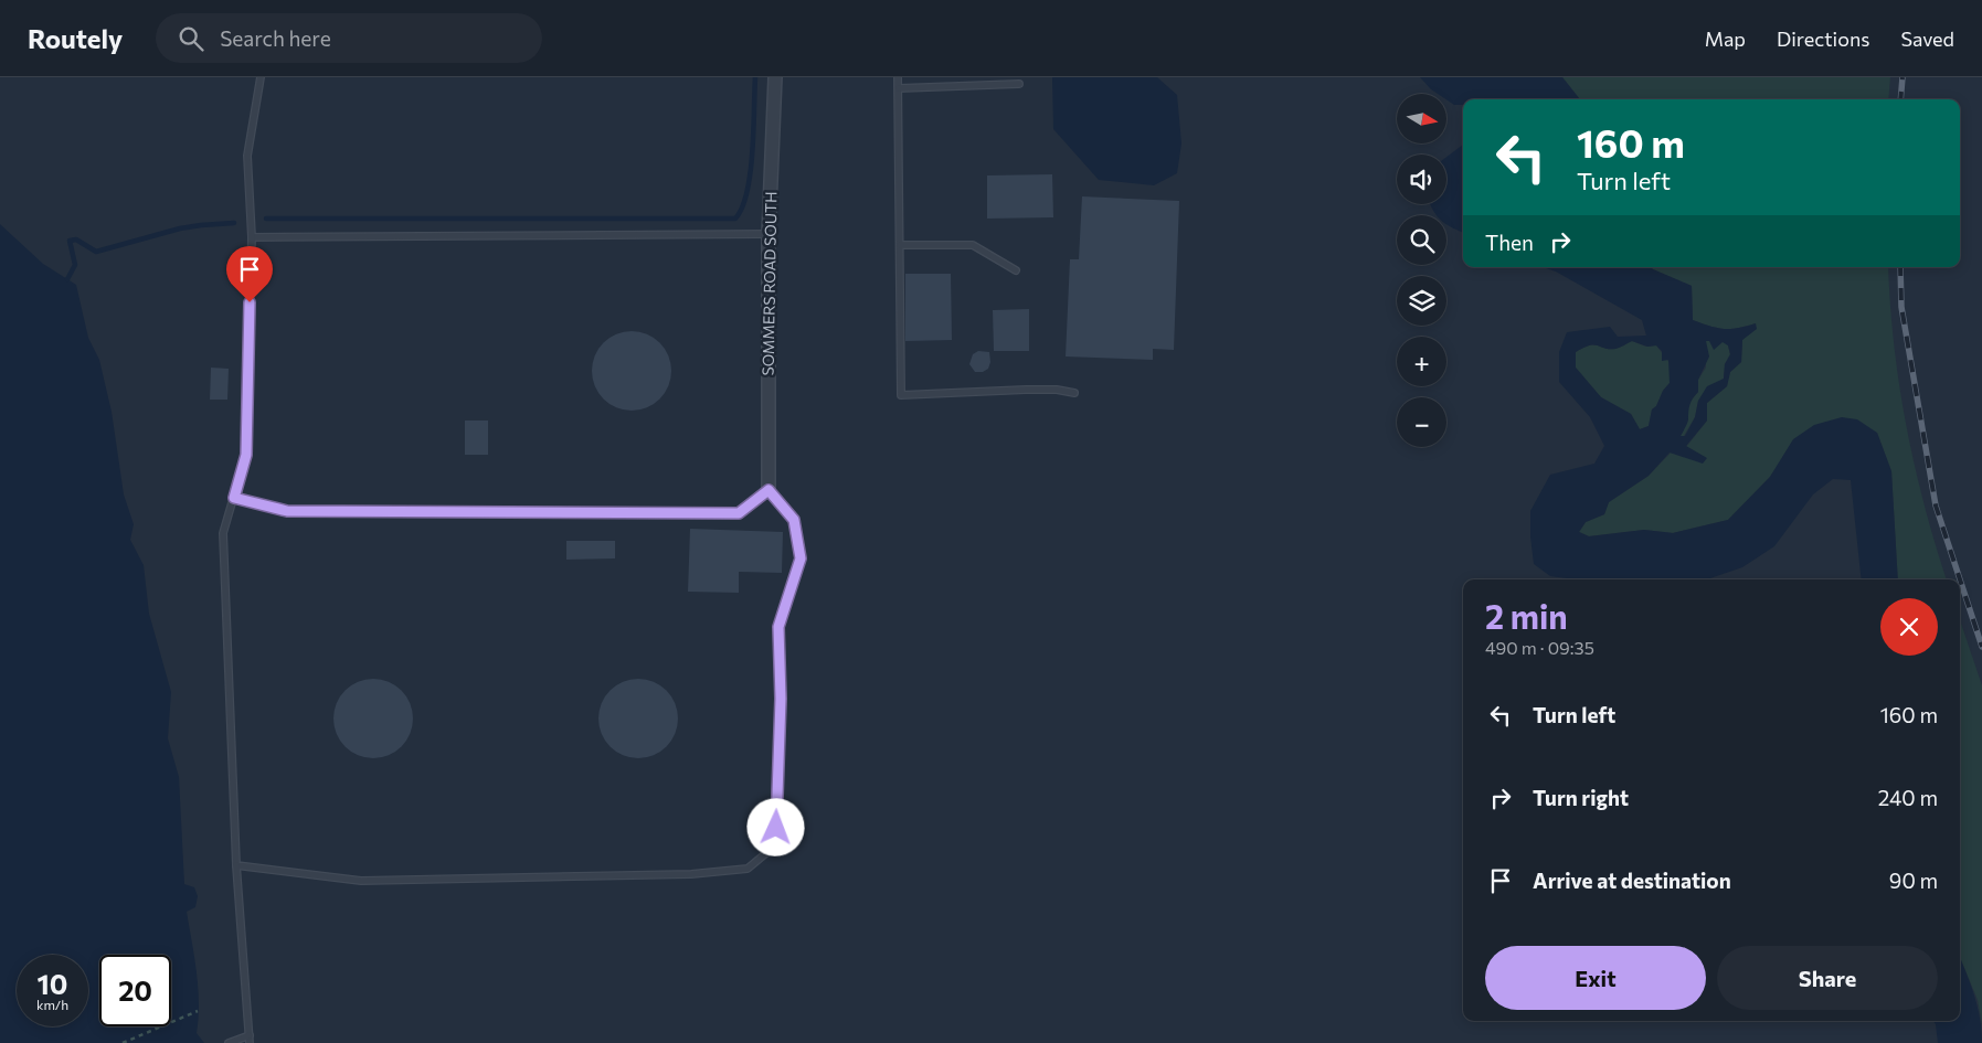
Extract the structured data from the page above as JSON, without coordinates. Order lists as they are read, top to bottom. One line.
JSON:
{"streets":{"street":["SOMMERS ROAD SOUTH"]},"north":"right","page":{"header":"Routely","search":"Search here","nav":["Map","Directions","Saved"],"map_buttons":["+","−"],"turn":["160 m","Turn left"],"then":"Then","heading":["2 min","490 m · 09:35"],"list":[{"name":"Turn left","value":"160 m"},{"name":"Turn right","value":"240 m"},{"name":"Arrive at destination","value":"90 m"}],"buttons":["Exit","Share"],"speed":"10 km/h","limit":"20"}}
